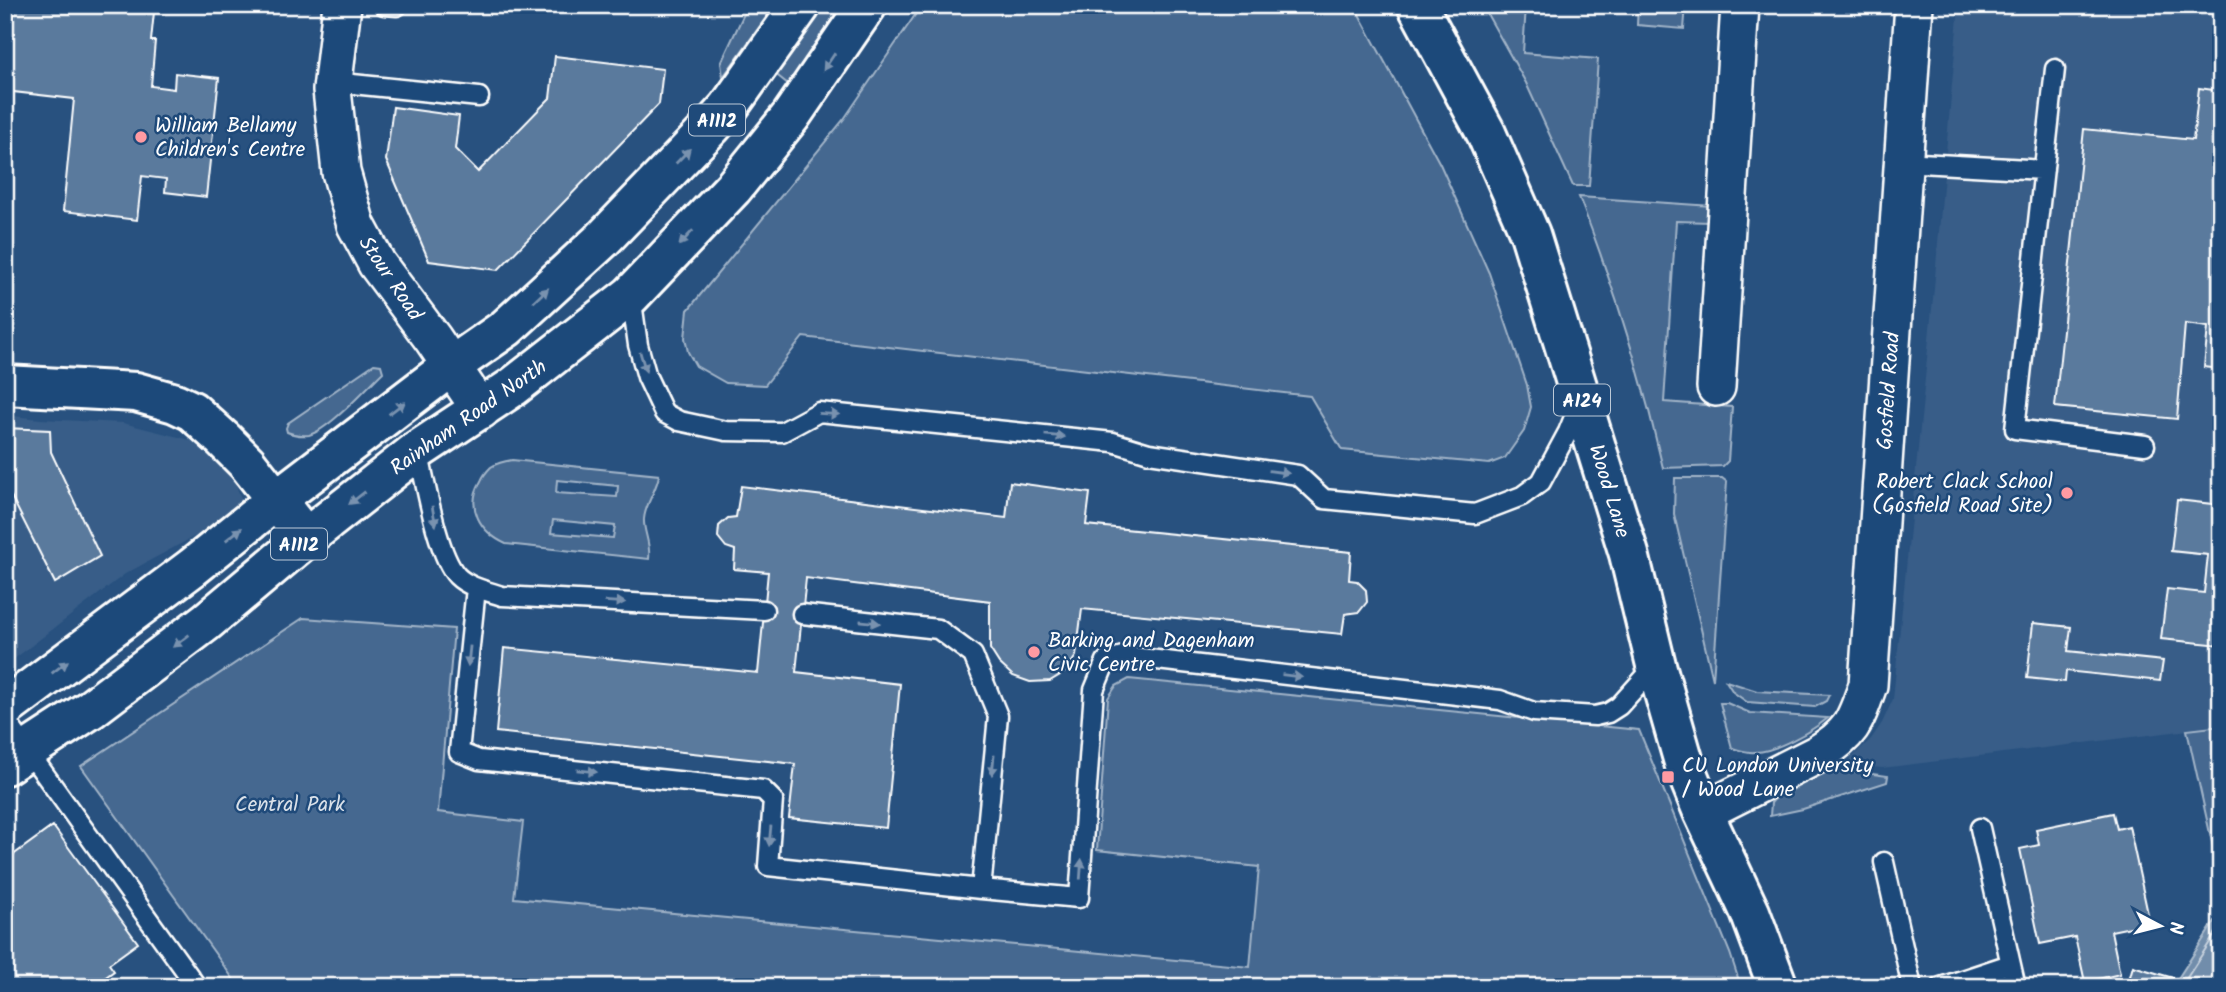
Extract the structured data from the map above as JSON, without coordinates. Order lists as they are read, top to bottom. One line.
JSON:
{"streets":{"main road":["A1112","A124","Rainham Road North","Wood Lane"],"street":["Stour Road","Gosfield Road"]},"crossings":[["A1112","Stour Road"],["Stour Road","Rainham Road North"],["Gosfield Road","Wood Lane"]],"parks":["Central Park"],"places":{"other":["William Bellamy Children's Centre","Robert Clack School (Gosfield Road Site)","Barking and Dagenham Civic Centre"],"transit":["CU London University / Wood Lane"]},"north":"right"}
